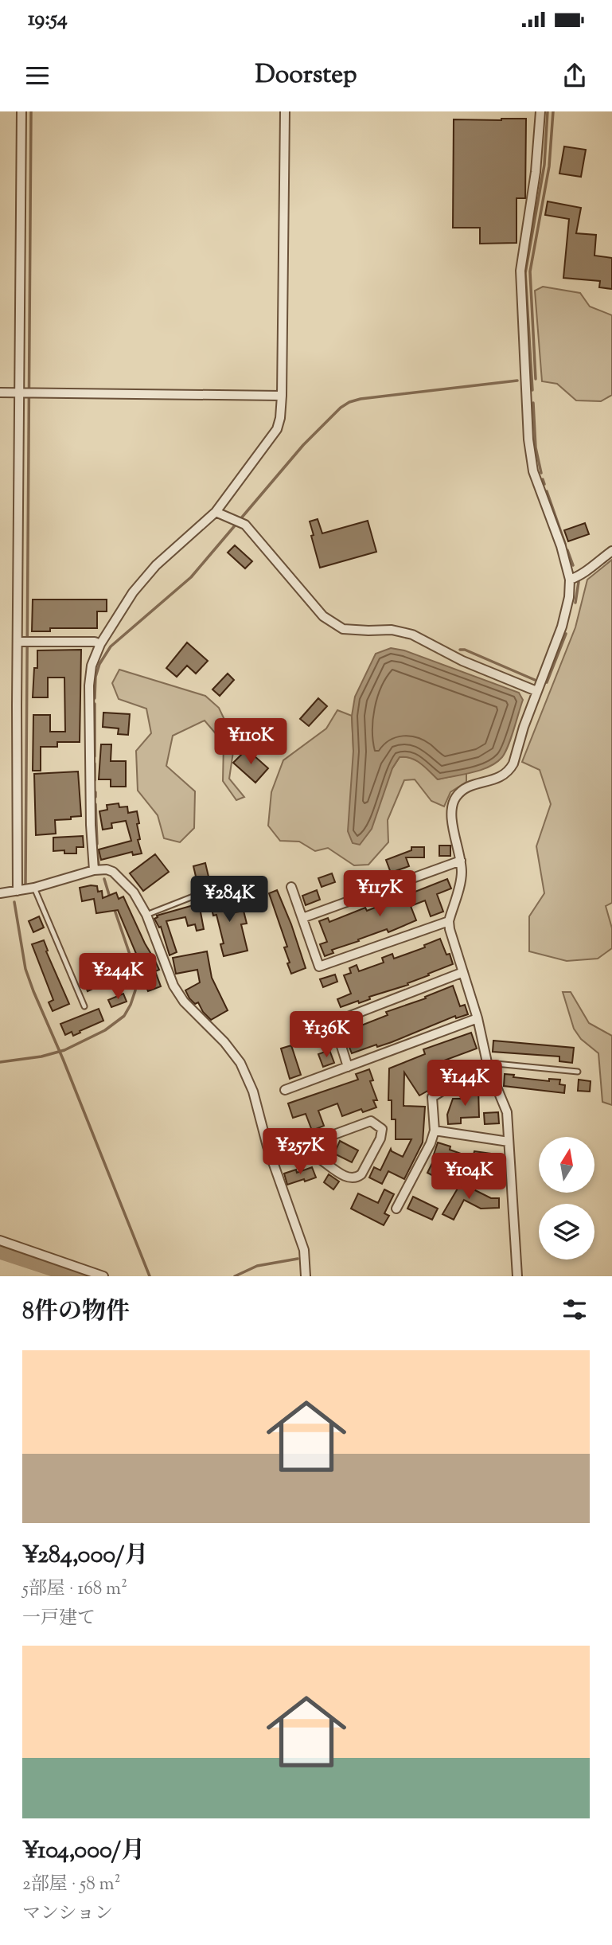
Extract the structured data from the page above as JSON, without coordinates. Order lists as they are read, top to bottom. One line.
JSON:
{"north":"top","page":{"status":"19:54","header":"Doorstep","price":["¥110K","¥117K","¥284K","¥244K","¥136K","¥144K","¥257K","¥104K"],"heading":"8件の物件","list":[{"name":"¥284,000/月","note":"5部屋 · 168 m² · 一戸建て"},{"name":"¥104,000/月","note":"2部屋 · 58 m² · マンション"}]}}
